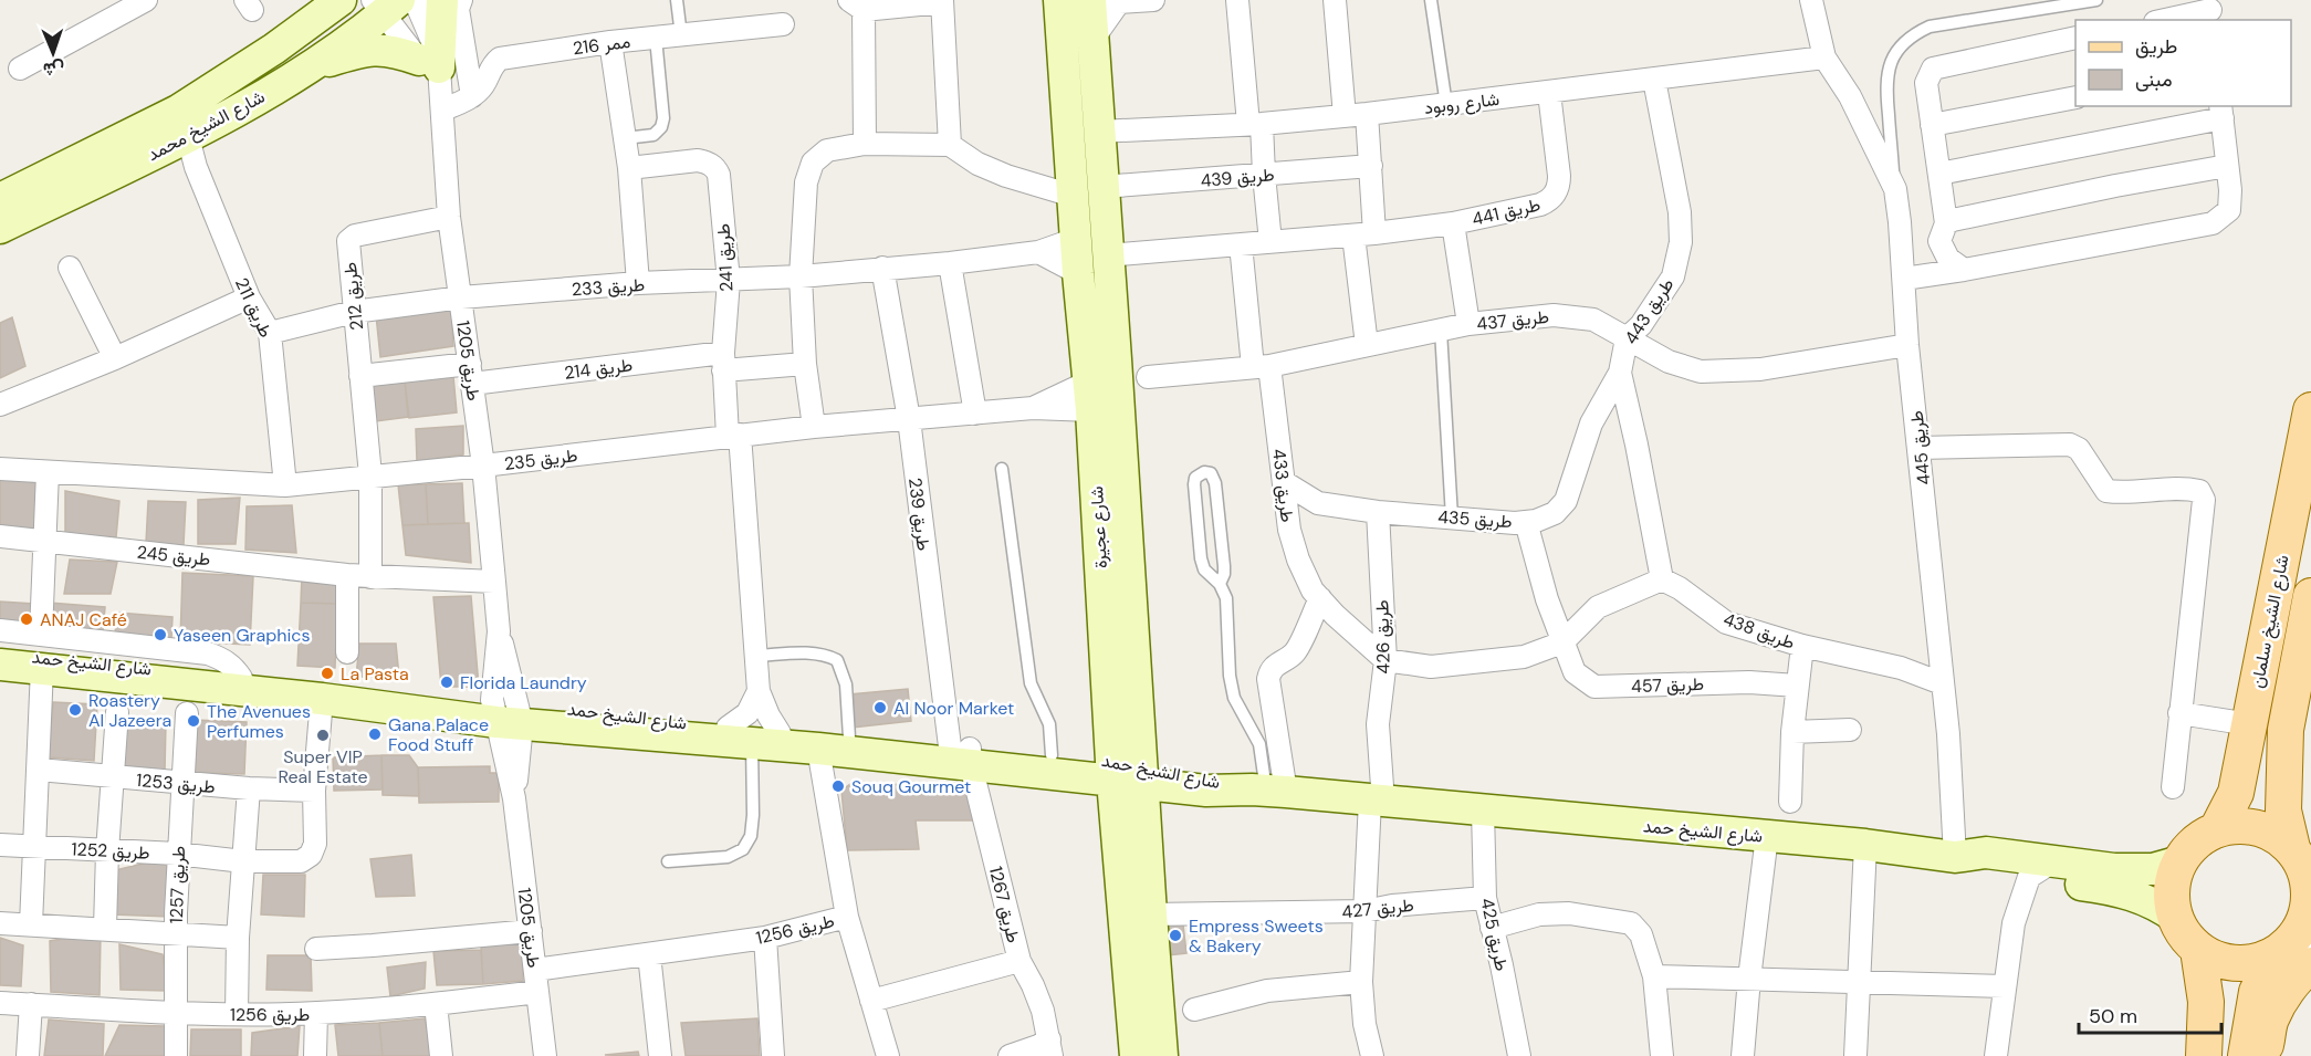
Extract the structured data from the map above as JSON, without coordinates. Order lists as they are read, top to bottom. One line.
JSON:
{"streets":{"main road":["شارع الشيخ سلمان"],"street":["ممر 216","شارع روبود","شارع الشيخ محمد","طريق 439","طريق 441","طريق 241","طريق 233","طريق 212","طريق 211","طريق 443","طريق 437","طريق 1205","طريق 214","طريق 445","طريق 235","طريق 433","طريق 239","طريق 435","شارع عجيرة","طريق 245","طريق 438","طريق 426","شارع الشيخ حمد","طريق 457","طريق 1253","طريق 1252","طريق 1257","طريق 1267","طريق 427","طريق 1256","طريق 425"]},"crossings":[["شارع روبود","طريق 441"],["شارع روبود","طريق 443"],["شارع روبود","طريق 445"],["شارع روبود","شارع عجيرة"],["شارع الشيخ محمد","طريق 211"],["طريق 439","شارع عجيرة"],["طريق 441","طريق 437"],["طريق 241","طريق 233"],["طريق 241","طريق 214"],["طريق 241","طريق 235"],["طريق 241","شارع الشيخ حمد"],["طريق 233","طريق 212"],["طريق 233","طريق 211"],["طريق 233","طريق 1205"],["طريق 233","طريق 239"],["طريق 233","شارع عجيرة"],["طريق 212","طريق 1205"],["طريق 212","طريق 235"],["طريق 212","طريق 245"],["طريق 211","طريق 235"],["طريق 443","طريق 437"],["طريق 443","طريق 435"],["طريق 443","طريق 438"],["طريق 437","طريق 445"],["طريق 437","طريق 235"],["طريق 437","طريق 433"],["طريق 437","شارع عجيرة"],["طريق 1205","طريق 214"],["طريق 1205","طريق 235"],["طريق 1205","طريق 245"],["طريق 1205","شارع الشيخ حمد"],["طريق 1205","طريق 1256"],["طريق 445","طريق 438"],["طريق 445","شارع الشيخ حمد"],["طريق 235","طريق 239"],["طريق 235","شارع عجيرة"],["طريق 433","طريق 435"],["طريق 433","طريق 426"],["طريق 239","شارع الشيخ حمد"],["طريق 239","طريق 1267"],["طريق 435","طريق 426"],["طريق 435","طريق 457"],["شارع عجيرة","شارع الشيخ حمد"],["شارع عجيرة","طريق 427"],["شارع الشيخ سلمان","شارع الشيخ حمد"],["طريق 426","شارع الشيخ حمد"],["طريق 426","طريق 427"],["شارع الشيخ حمد","طريق 1267"],["شارع الشيخ حمد","طريق 1256"],["شارع الشيخ حمد","طريق 425"],["طريق 1253","طريق 1252"],["طريق 1253","طريق 1257"],["طريق 1252","طريق 1257"],["طريق 1257","طريق 1256"],["طريق 427","طريق 425"]],"places":["ANAJ Café","Yaseen Graphics","La Pasta","Florida Laundry","Al Noor Market","Roastery Al Jazeera","The Avenues Perfumes","Gana Palace Food Stuff","Super VIP Real Estate","Souq Gourmet","Empress Sweets & Bakery"],"legend":["طريق","مبنى"],"scale_bar":"50 m","north":"bottom"}
